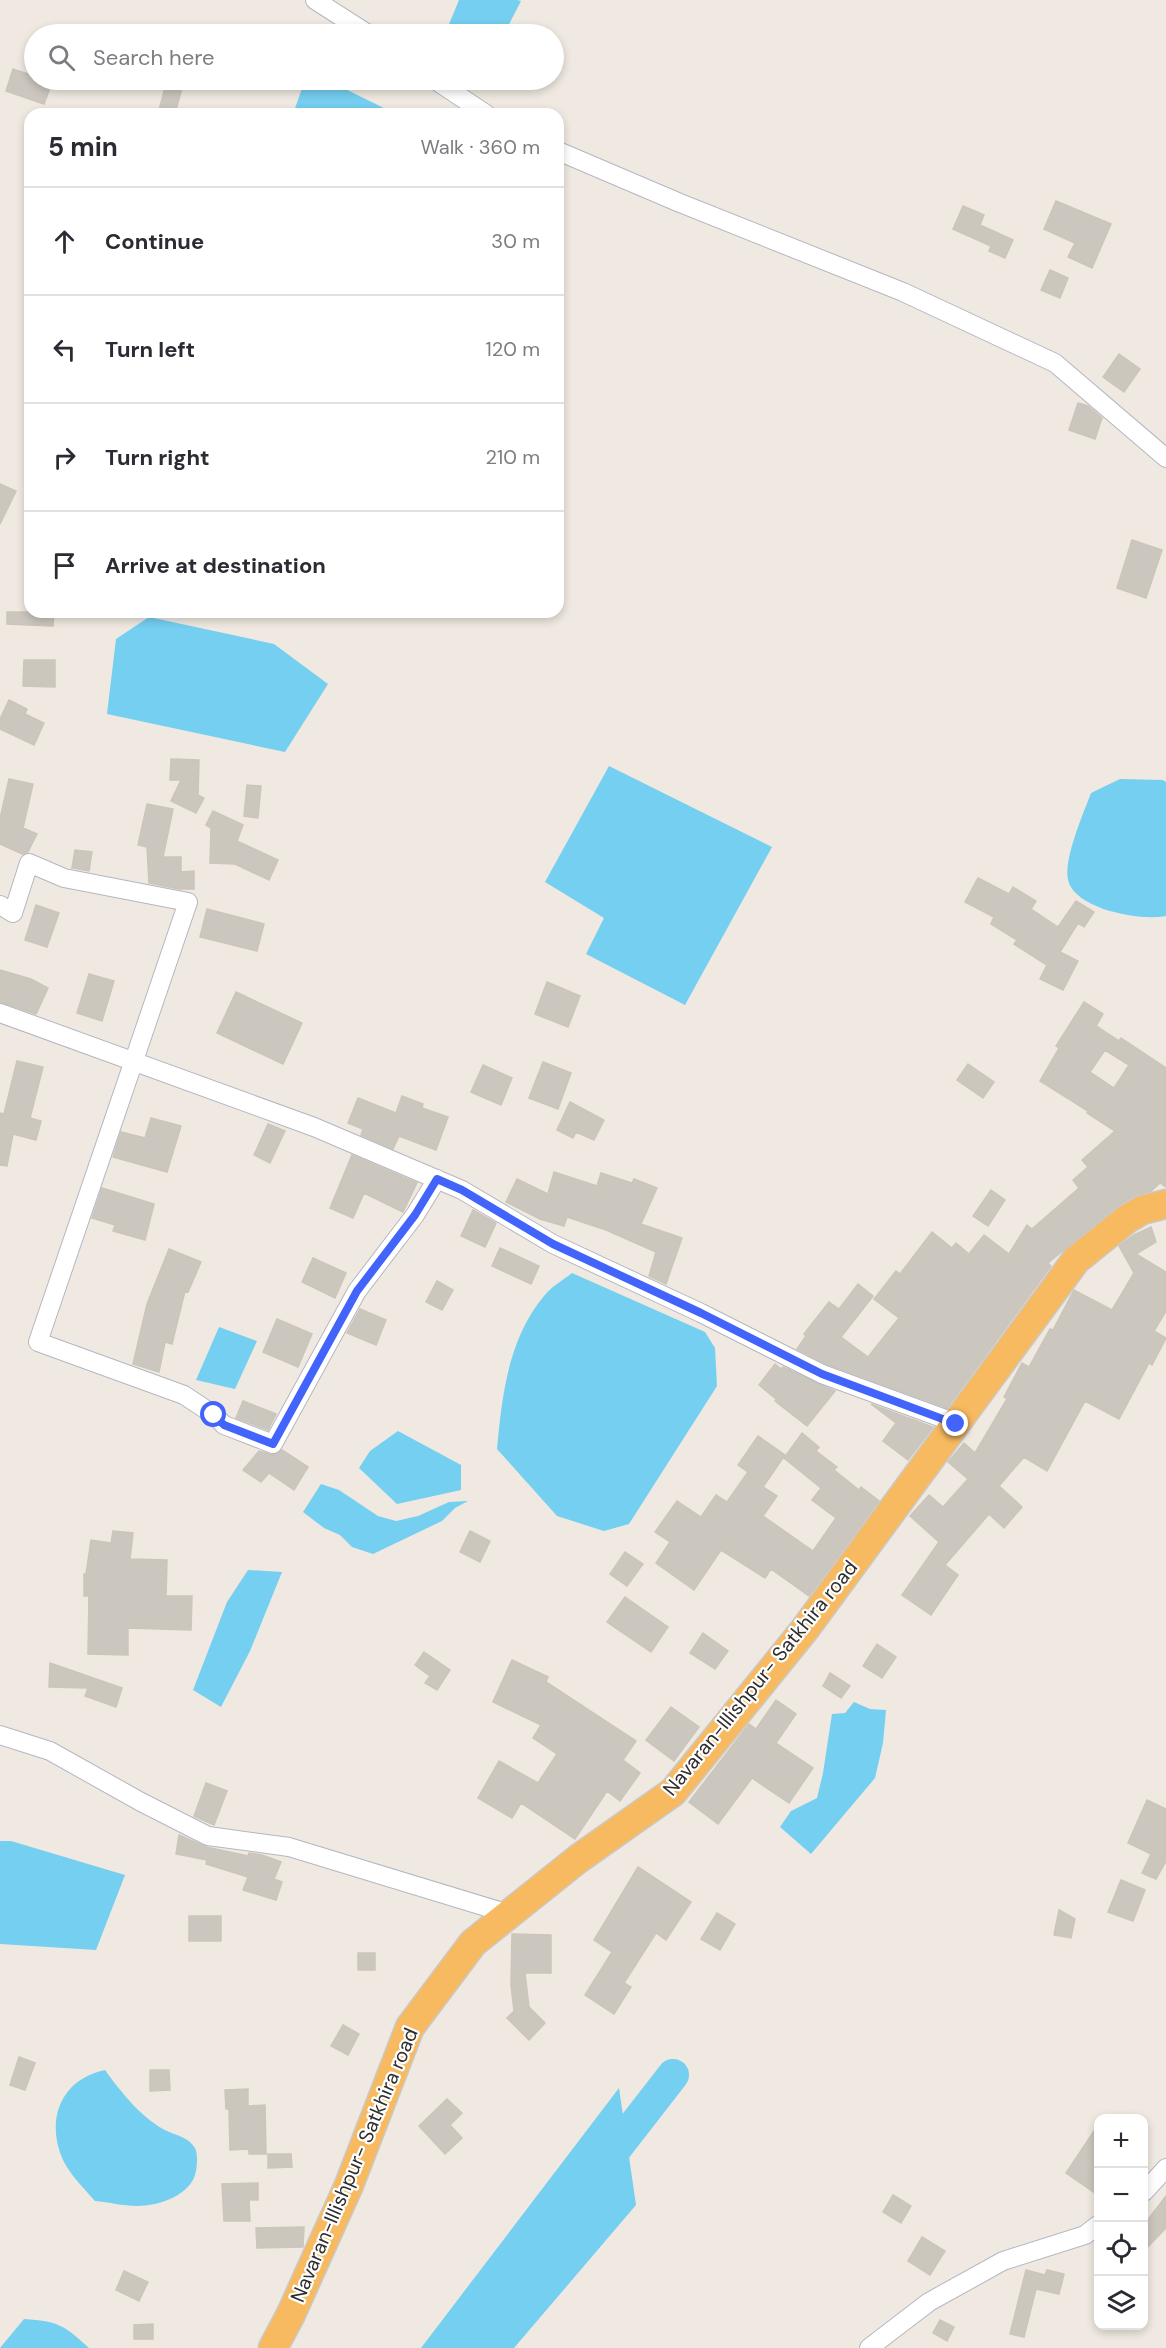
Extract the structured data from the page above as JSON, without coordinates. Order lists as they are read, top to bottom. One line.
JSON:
{"streets":{"highway":["Navaran-Illishpur- Satkhira road"]},"page":{"search":"Search here","heading":["5 min","Walk · 360 m"],"list":[["Continue","30 m"],["Turn left","120 m"],["Turn right","210 m"],"Arrive at destination"],"map_buttons":["+","−"]}}
